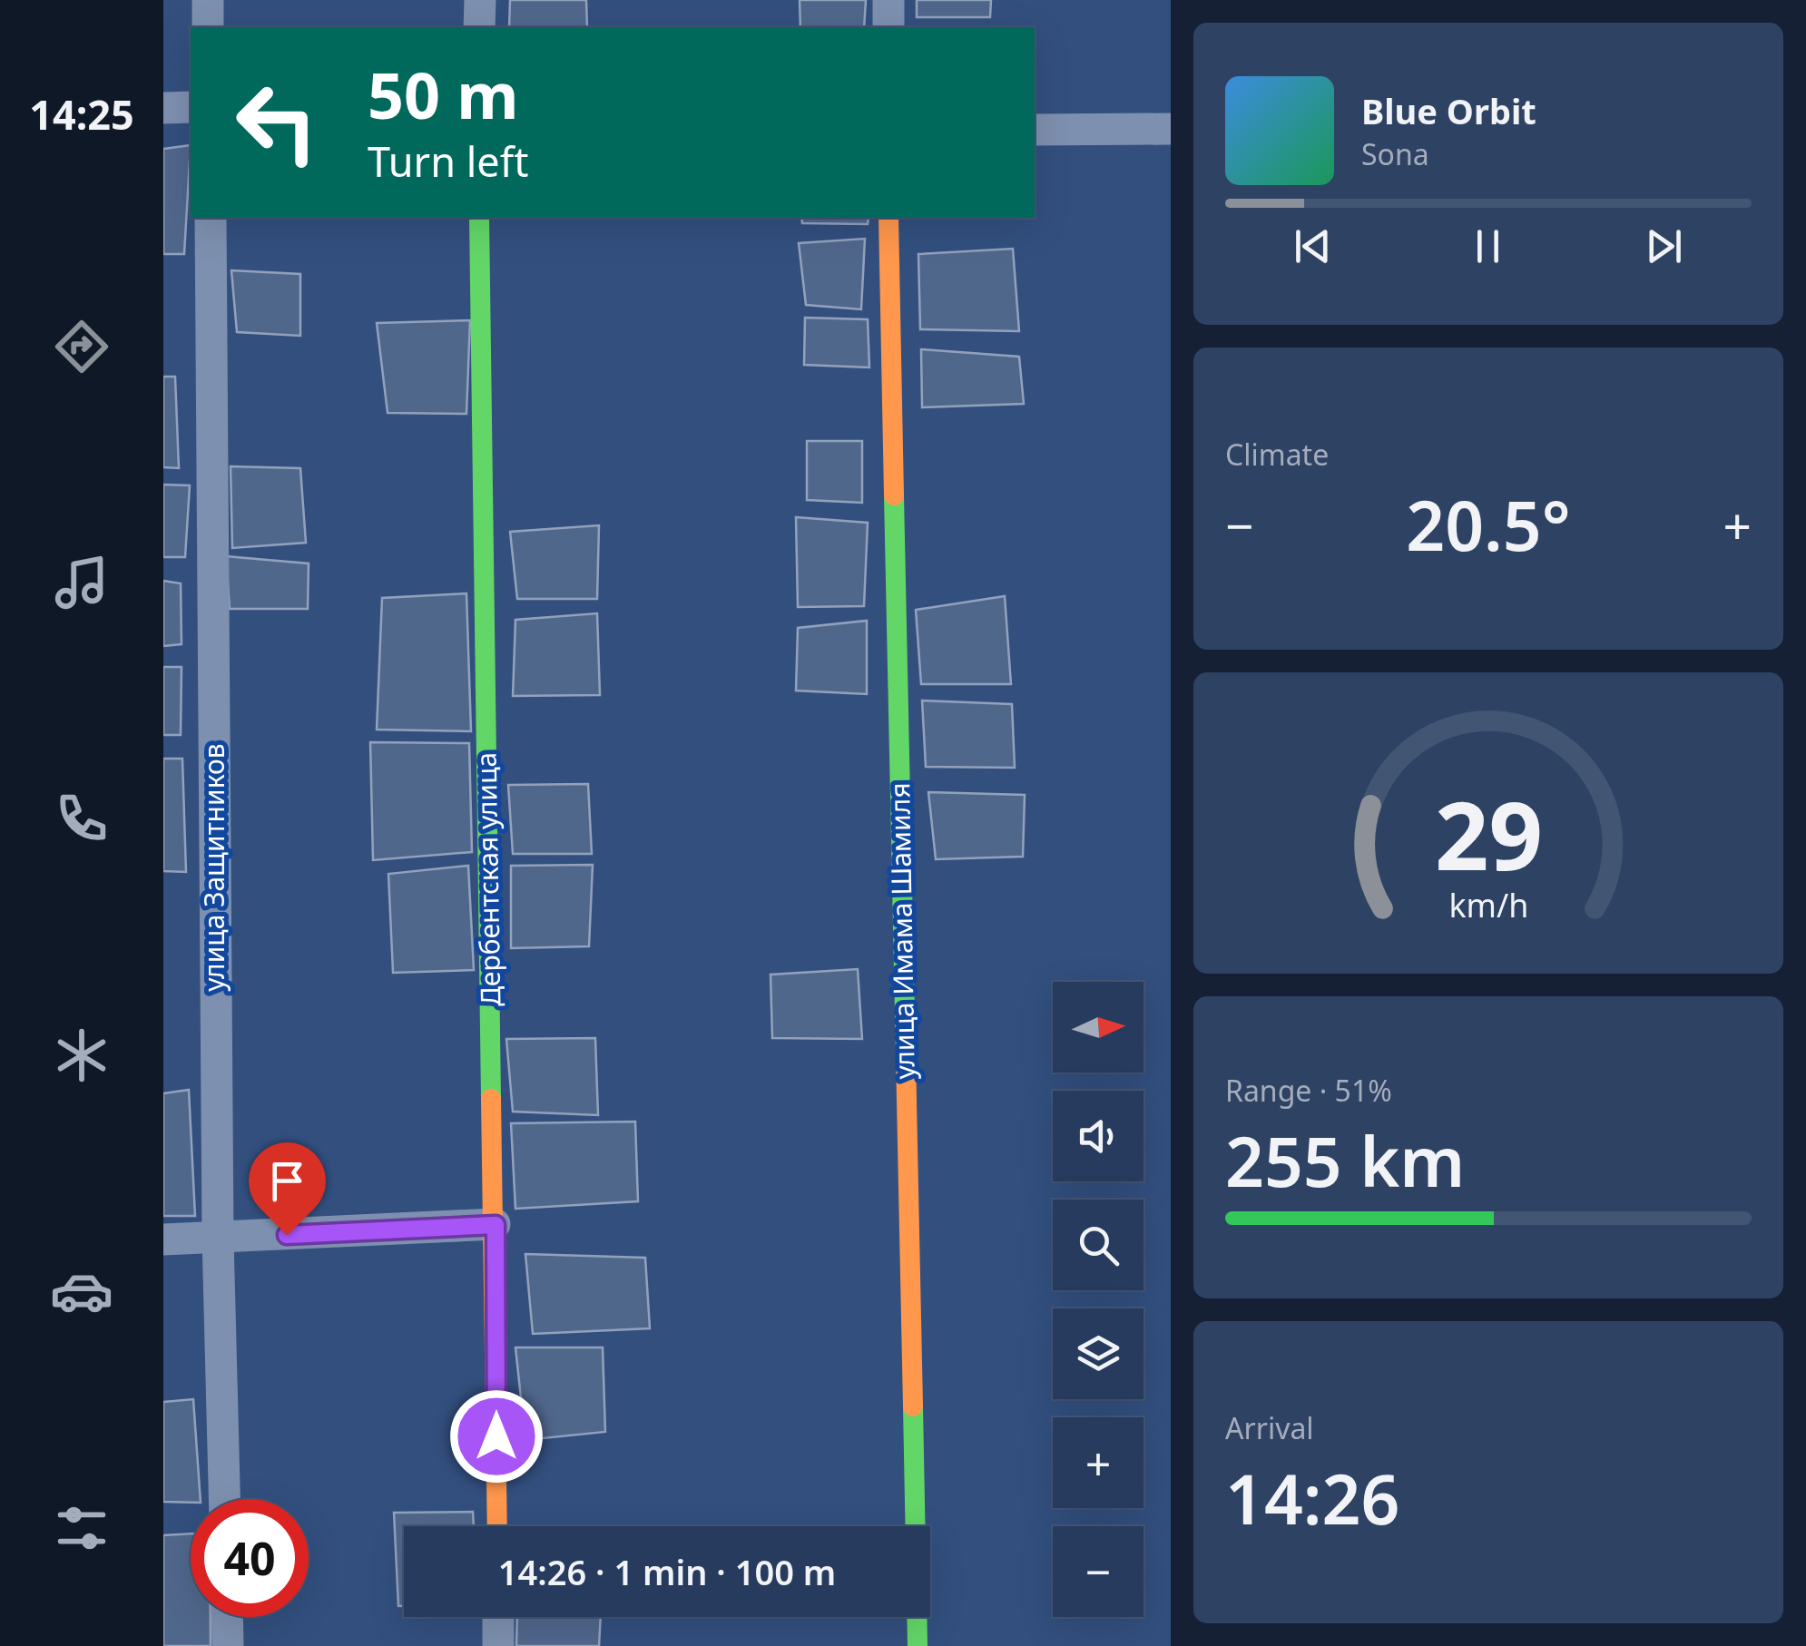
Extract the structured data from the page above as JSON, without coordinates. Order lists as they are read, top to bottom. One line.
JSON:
{"streets":{"street":["улица Защитников","Дербентская улица","улица Имама Шамиля"]},"north":"right","page":{"tabs":"14:25","turn":["50 m","Turn left"],"song":["Blue Orbit","Sona"],"tile":["Climate",["Range · 51%","255 km"],["Arrival","14:26"]],"heat":["−","20.5°","+"],"map_buttons":["+","−"],"limit":"40","trip":"14:26 · 1 min · 100 m","gauge":["29","km/h"]}}
